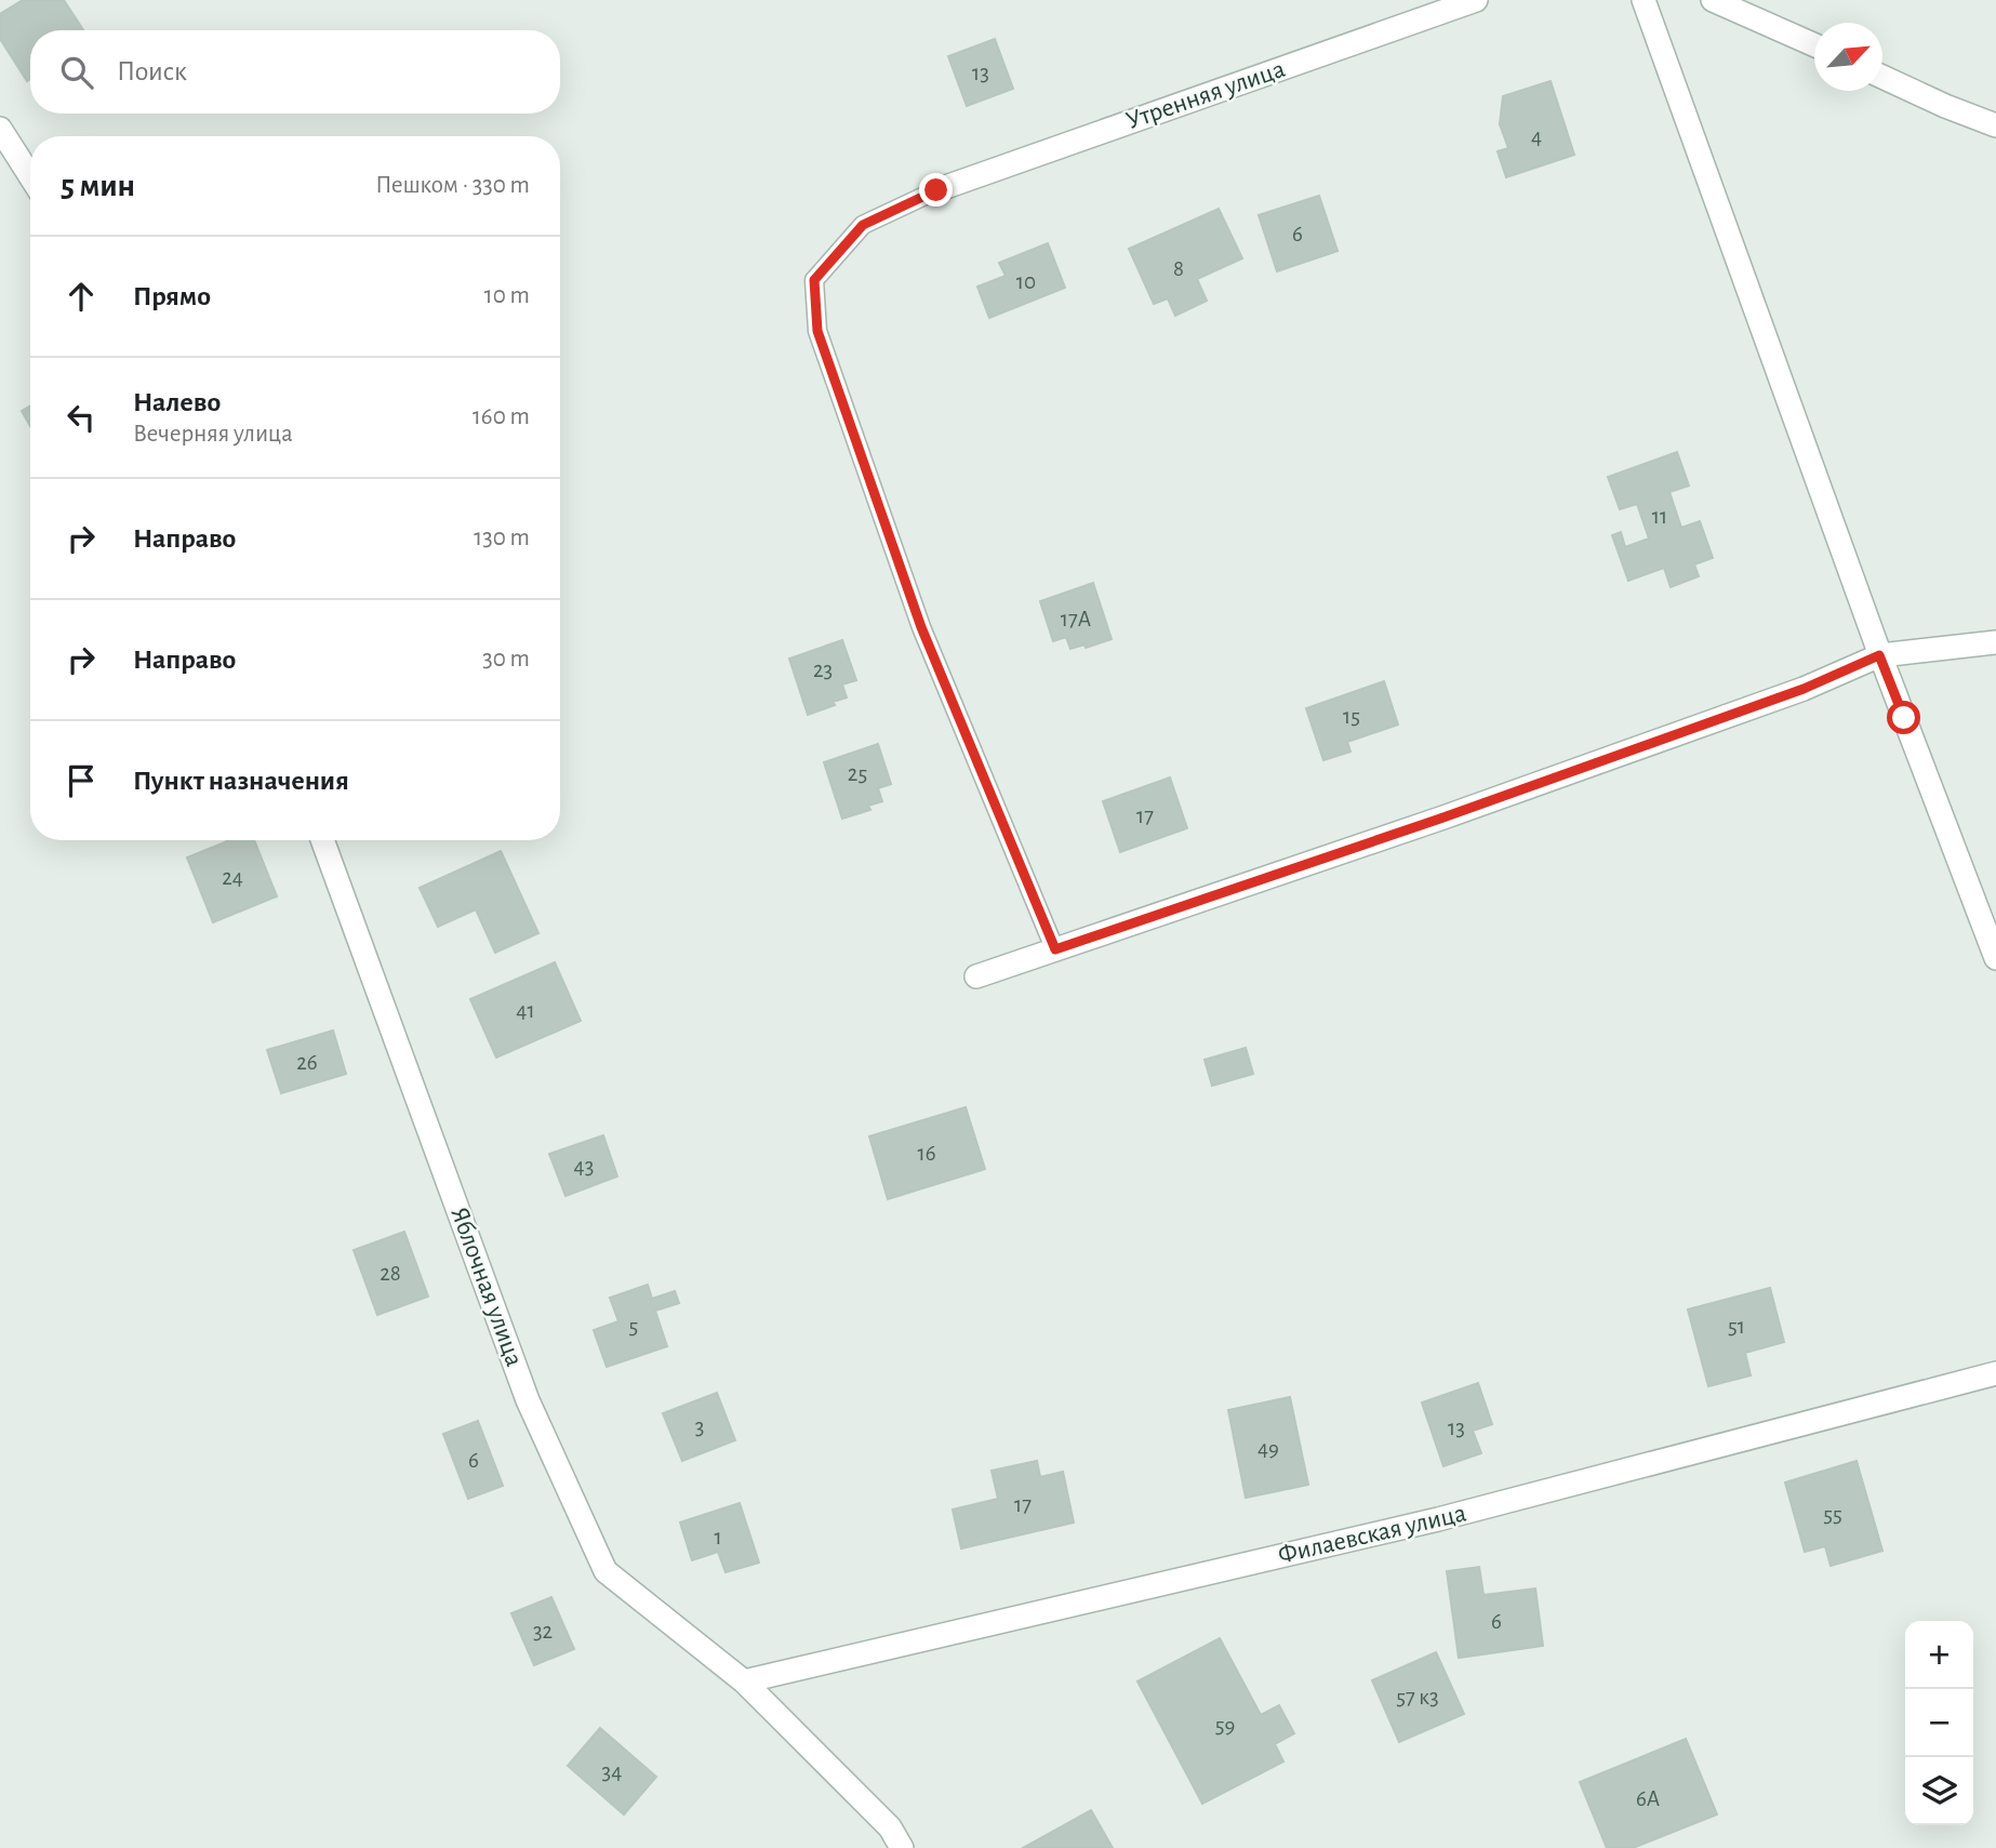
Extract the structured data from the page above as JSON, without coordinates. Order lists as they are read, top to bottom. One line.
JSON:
{"streets":{"street":["Утренняя улица","Яблочная улица","Филаевская улица"]},"crossings":[["Яблочная улица","Филаевская улица"]],"house_numbers":["13","4","6","8","10","11","17А","23","15","25","17","24","41","26","16","43","28","5","51","3","13","49","6","17","55","1","6","32","57 к3","59","34","6А"],"north":"top right","page":{"search":"Поиск","heading":["5 мин","Пешком · 330 m"],"list":[["Прямо","10 m"],["Налево","Вечерняя улица","160 m"],["Направо","130 m"],["Направо","30 m"],"Пункт назначения"],"map_buttons":["+","−"]}}
